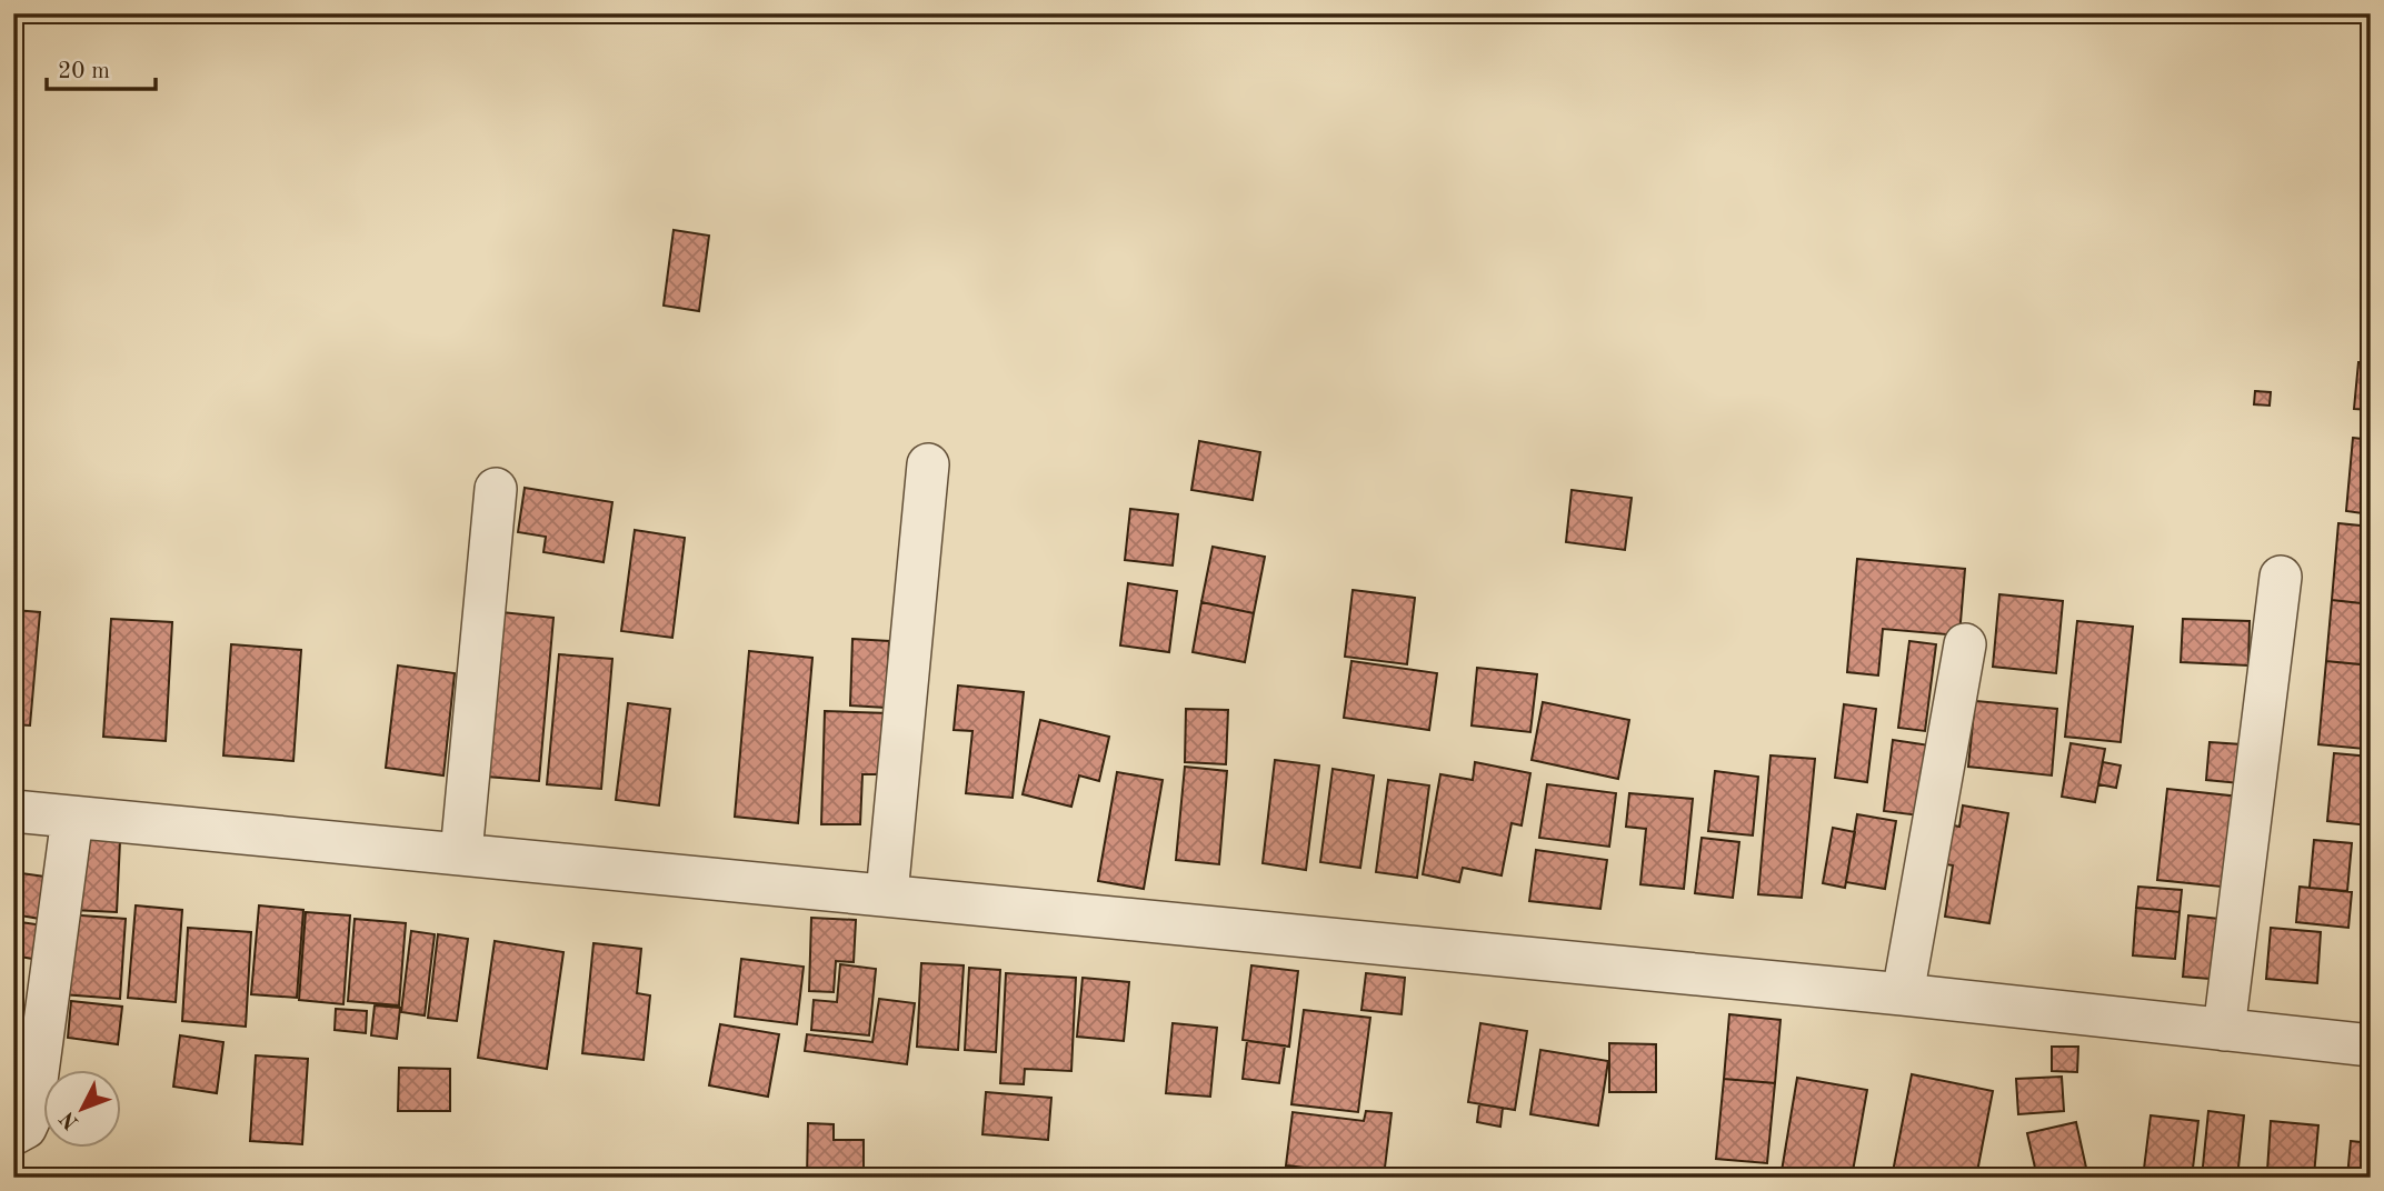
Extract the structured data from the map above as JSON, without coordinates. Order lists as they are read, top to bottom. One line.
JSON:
{"scale_bar":"20 m","north":"bottom left"}
